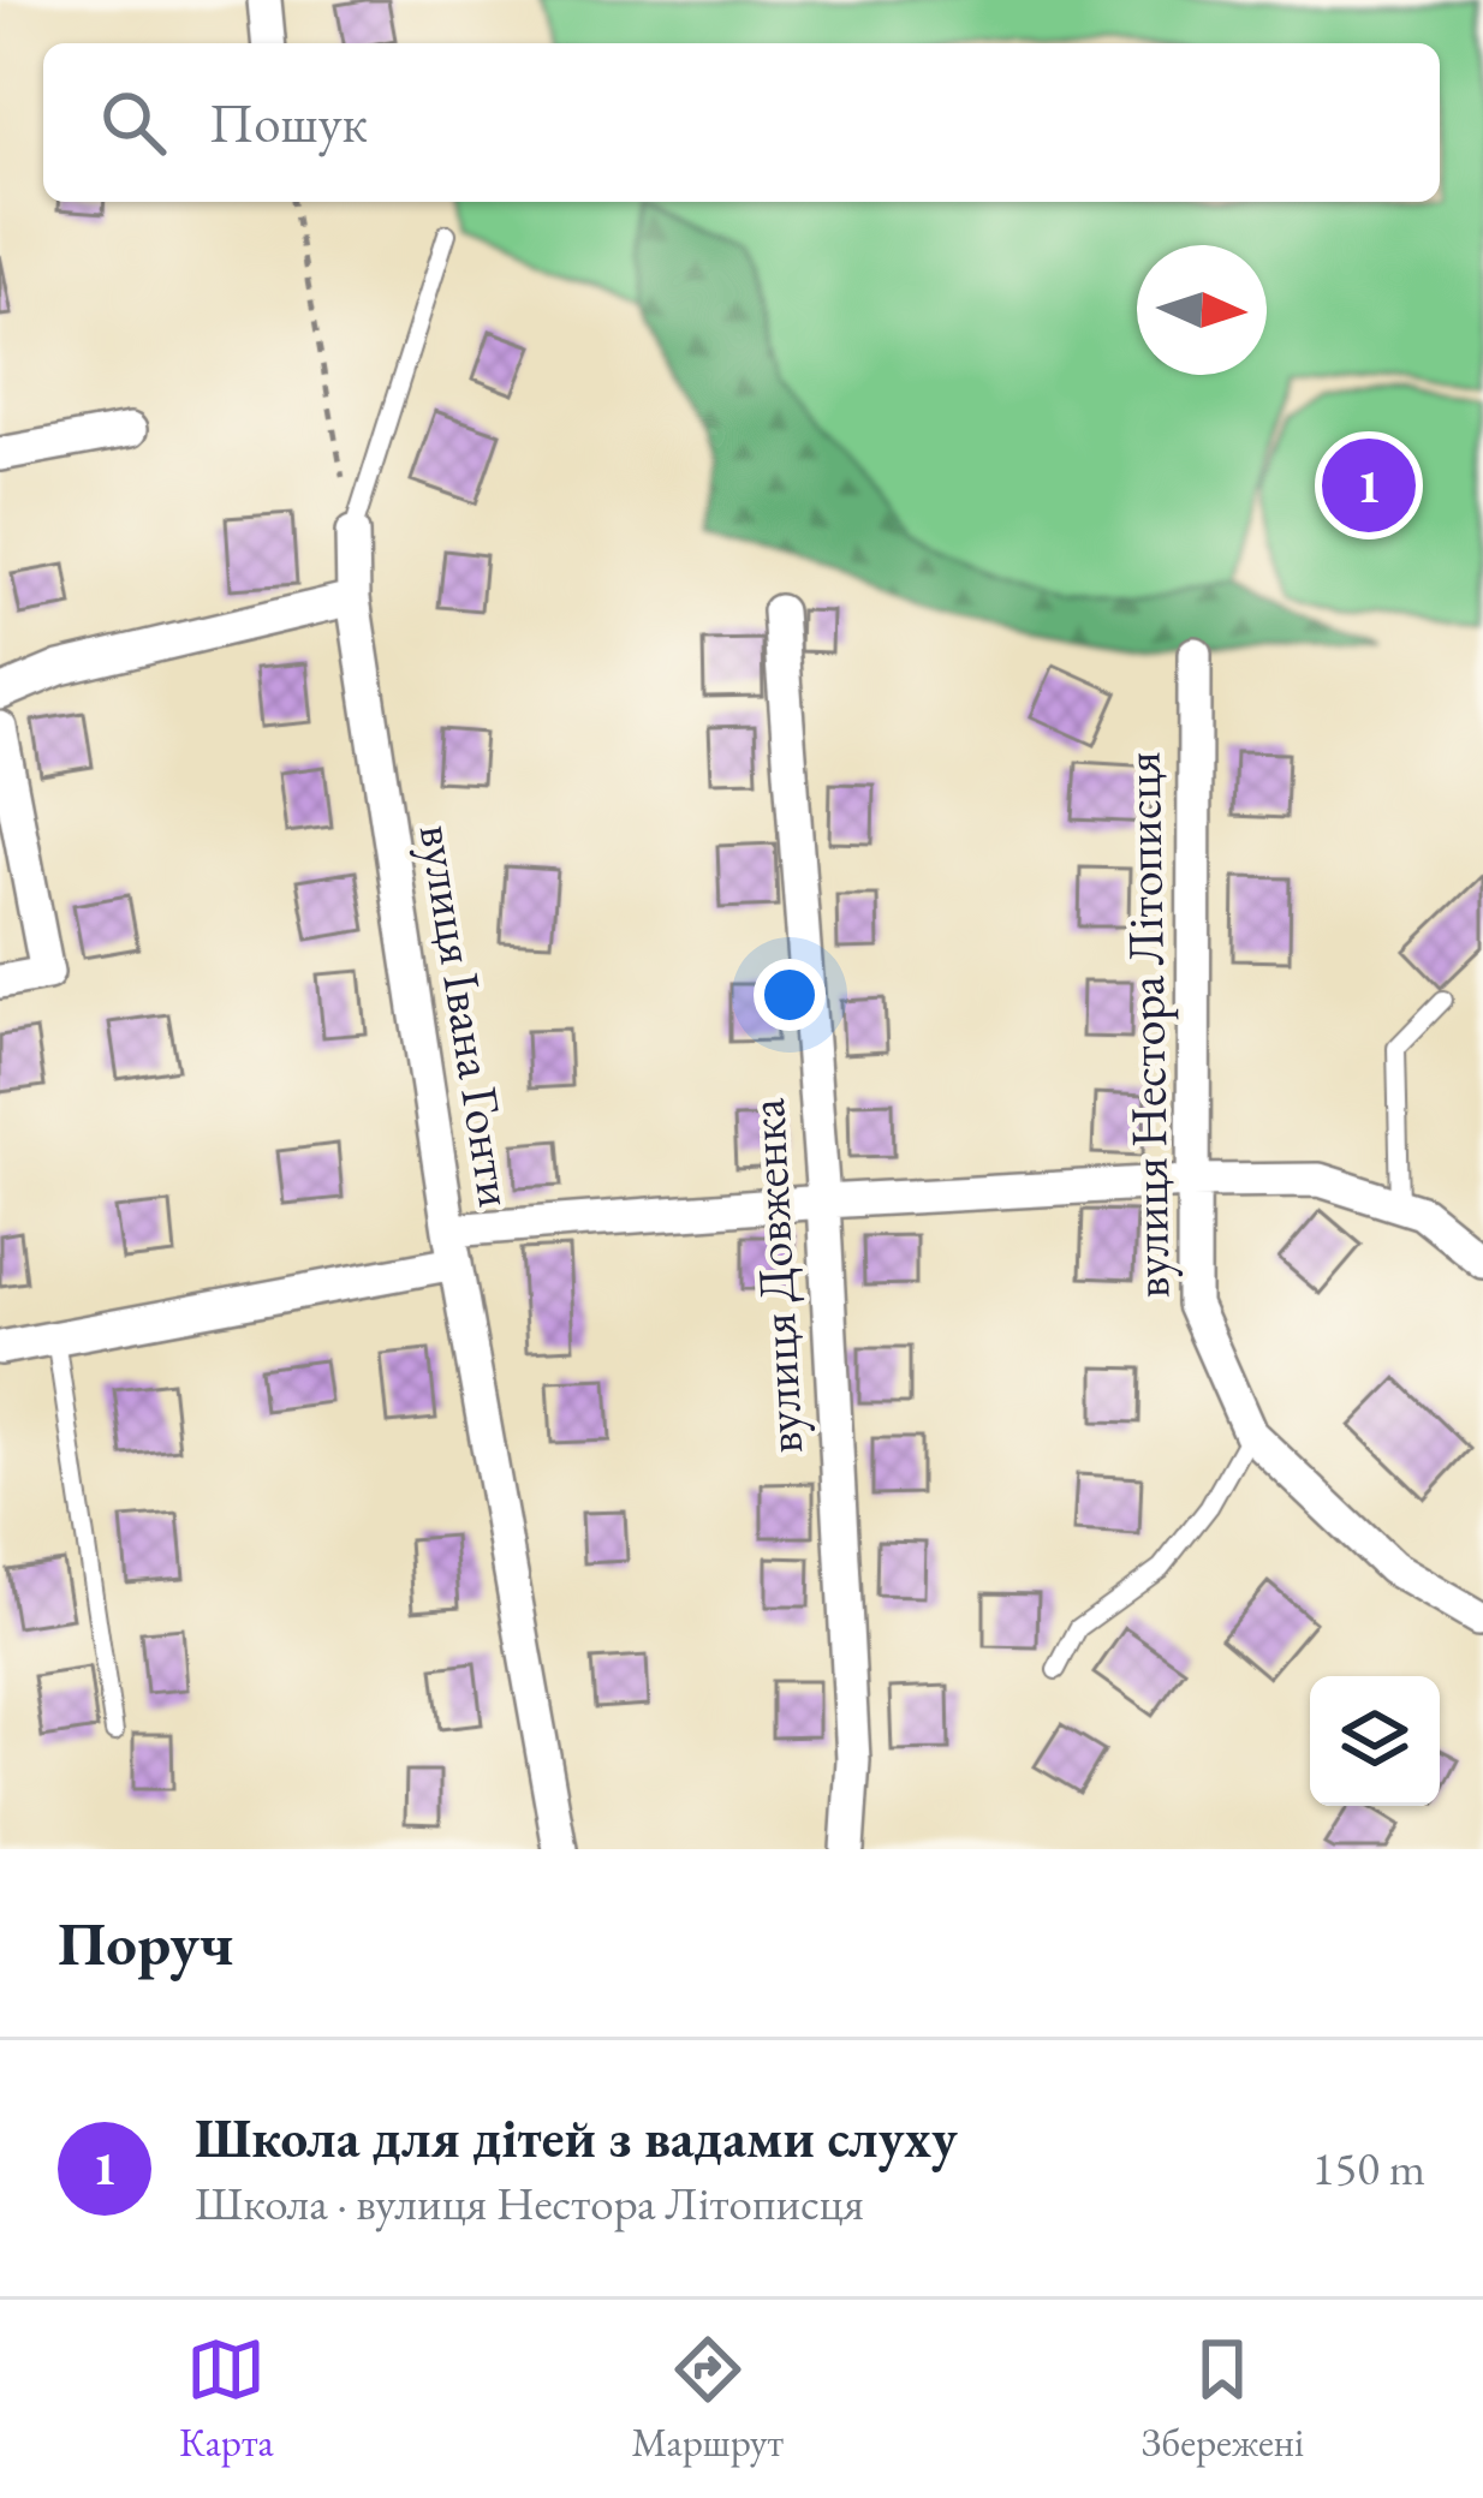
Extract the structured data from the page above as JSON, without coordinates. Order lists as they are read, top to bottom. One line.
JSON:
{"streets":{"street":["вулиця Івана Гонти","вулиця Нестора Літописця","вулиця Довженка"]},"north":"right","page":{"search":"Пошук","pins":"1","heading":"Поруч","list":[{"mark":"1","name":"Школа для дітей з вадами слуху","note":"Школа · вулиця Нестора Літописця","value":"150 m"}],"nav":["Карта","Маршрут","Збережені"]}}
